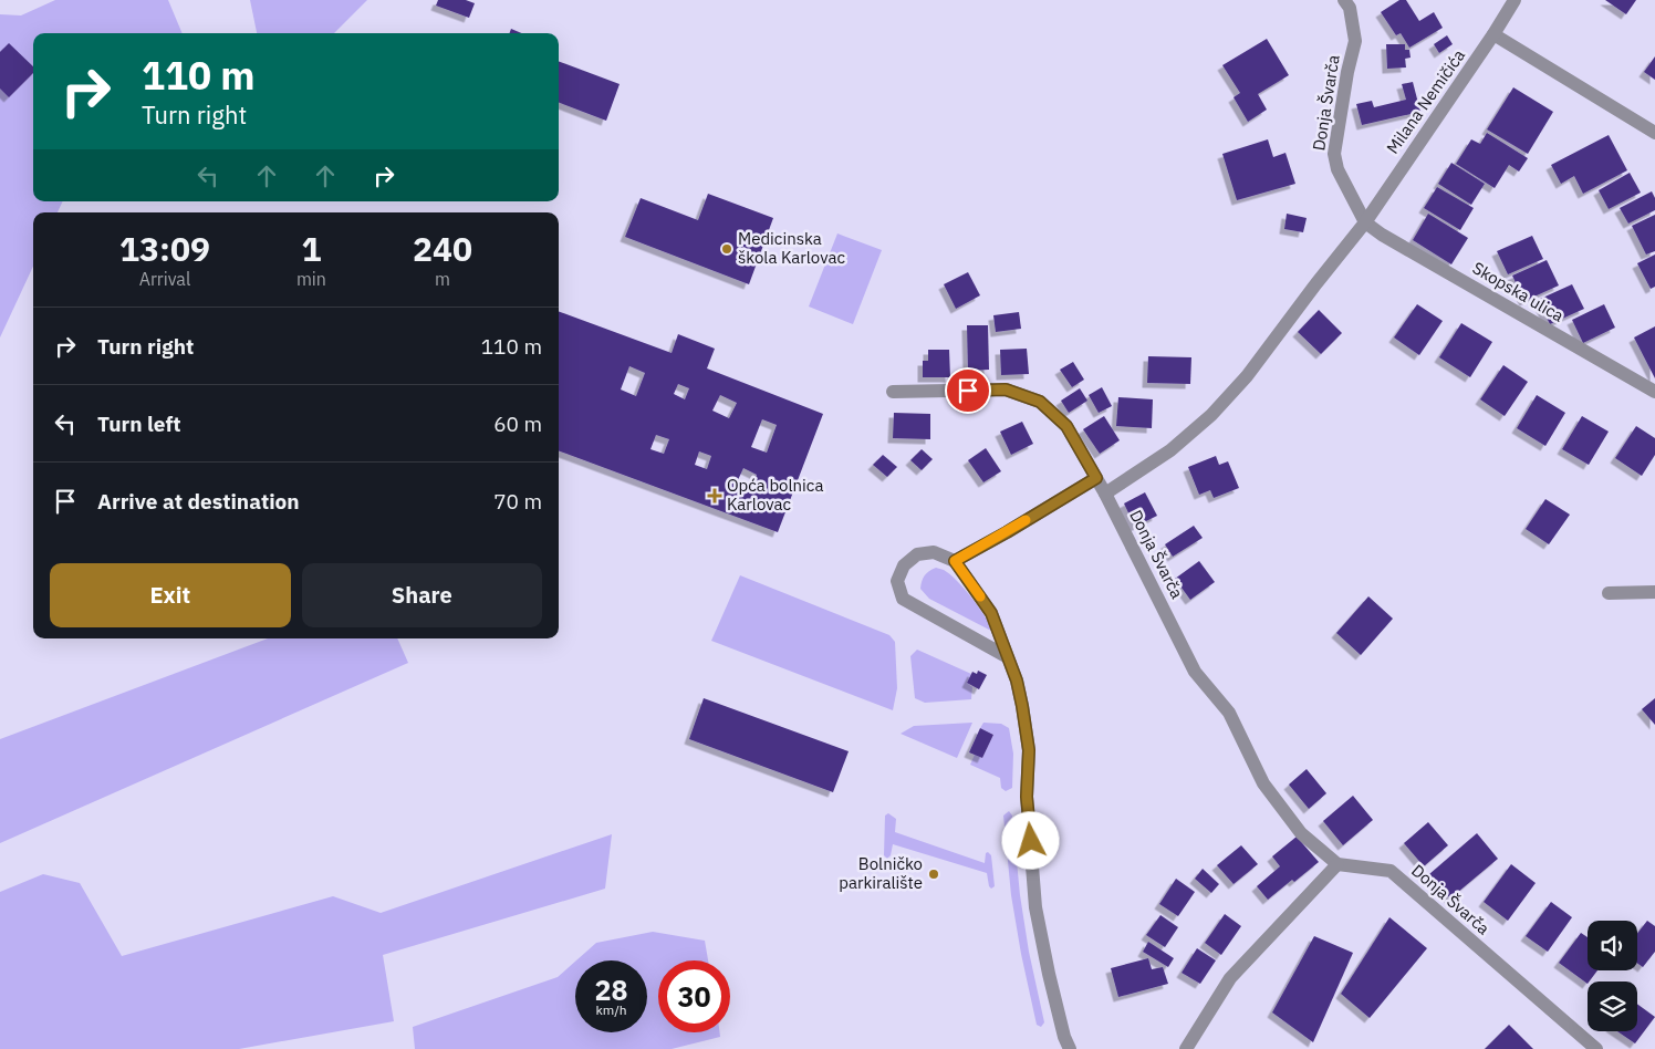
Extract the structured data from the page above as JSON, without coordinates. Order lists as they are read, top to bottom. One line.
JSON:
{"streets":{"street":["Milana Nemičića","Donja Švarča","Skopska ulica"]},"crossings":[["Milana Nemičića","Donja Švarča"],["Milana Nemičića","Skopska ulica"],["Donja Švarča","Skopska ulica"]],"places":{"other":["Medicinska škola Karlovac","Bolničko parkiralište"],"health":["Opća bolnica Karlovac"]},"page":{"turn":["110 m","Turn right"],"eta":["13:09","Arrival","1","min","240","m"],"list":[{"name":"Turn right","value":"110 m"},{"name":"Turn left","value":"60 m"},{"name":"Arrive at destination","value":"70 m"}],"buttons":["Exit","Share"],"speed":"28 km/h","limit":"30"}}
